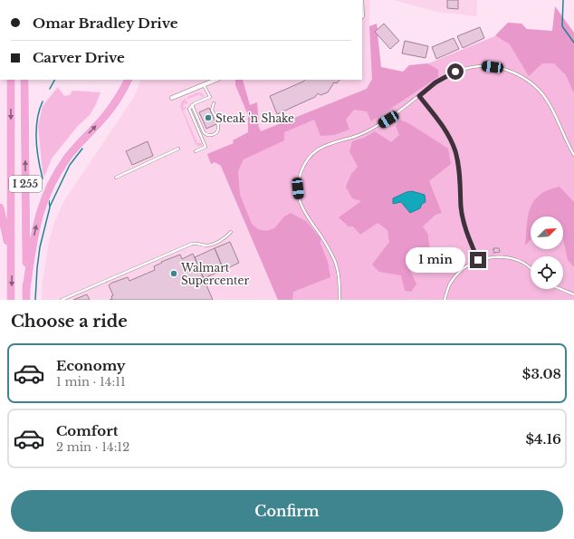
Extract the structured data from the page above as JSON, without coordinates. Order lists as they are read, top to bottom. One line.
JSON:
{"streets":{"highway":["I 255"]},"places":["Steak 'n Shake","Walmart Supercenter"],"north":"top right","page":{"banner":["Omar Bradley Drive","Carver Drive"],"bubble":"1 min","heading":"Choose a ride","list":[{"name":"Economy","note":"1 min · 14:11","value":"$3.08"},{"name":"Comfort","note":"2 min · 14:12","value":"$4.16"}],"buttons":"Confirm"}}
